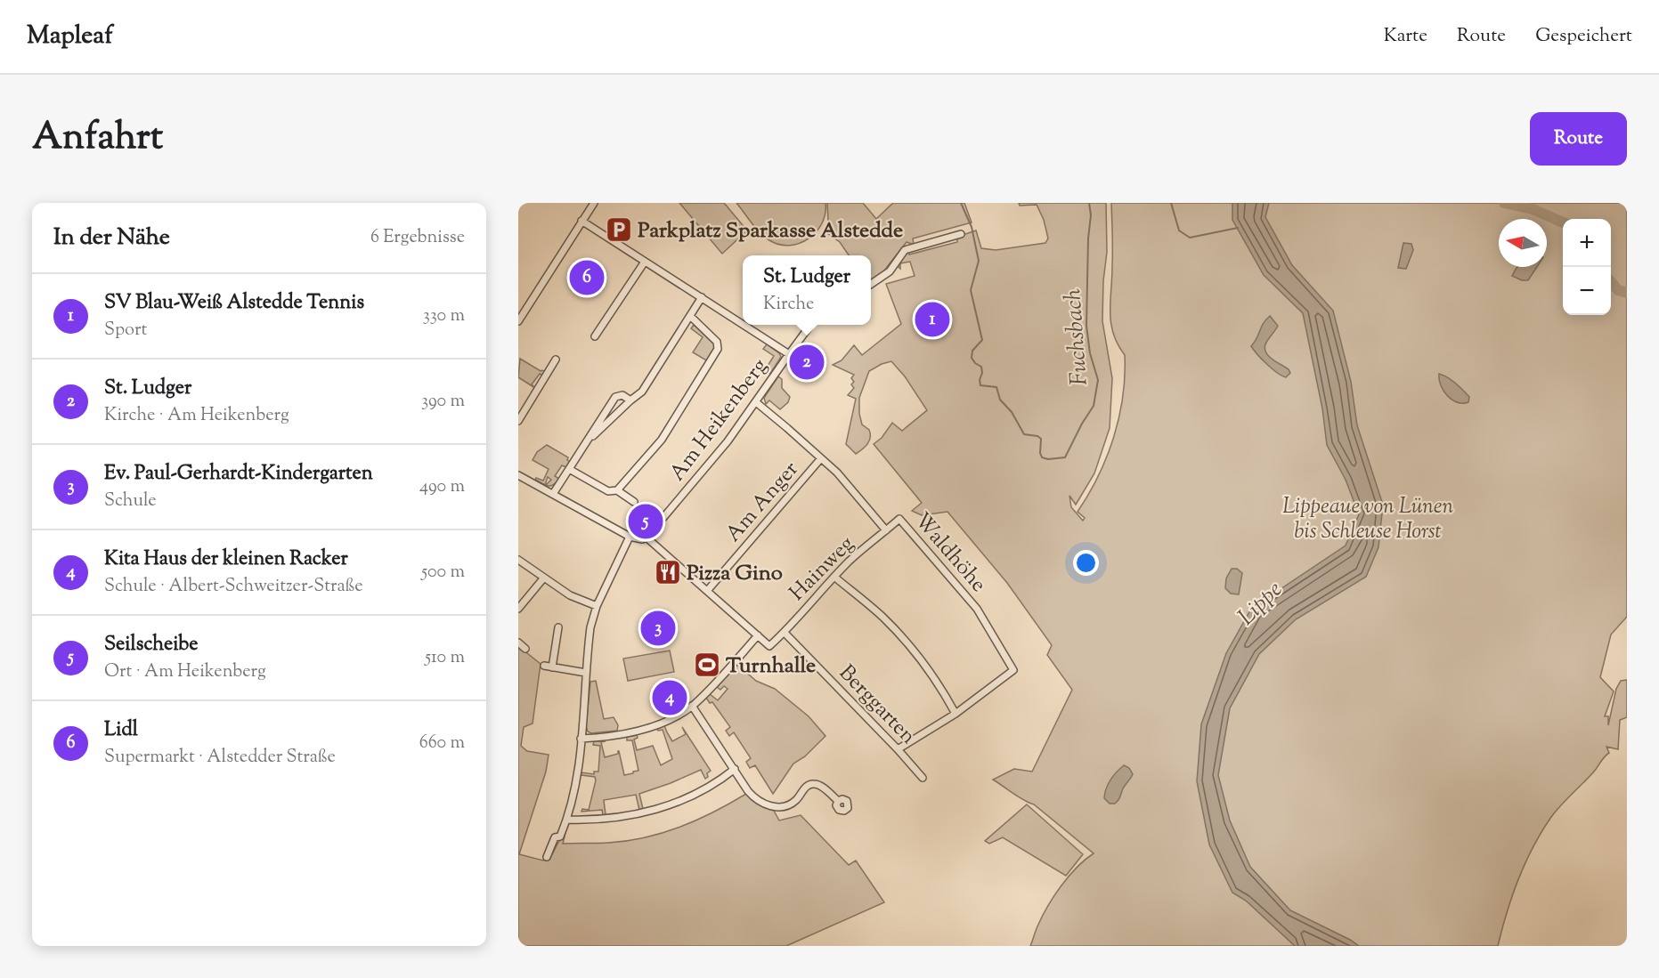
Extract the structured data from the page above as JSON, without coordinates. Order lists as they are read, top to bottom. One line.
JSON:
{"streets":{"street":["Am Heikenberg","Am Anger","Waldhöhe","Hainweg","Berggarten"]},"crossings":[["Am Heikenberg","Waldhöhe"],["Am Anger","Waldhöhe"],["Waldhöhe","Hainweg"],["Hainweg","Berggarten"]],"water":["Fuchsbach","Lippe"],"parks":["Lippeaue von Lünen bis Schleuse Horst"],"places":{"parking":["Parkplatz Sparkasse Alstedde"],"restaurant":["Pizza Gino"],"sports":["Turnhalle"]},"north":"left","page":{"header":"Mapleaf","nav":["Karte","Route","Gespeichert"],"title":"Anfahrt","buttons":"Route","heading":["In der Nähe","6 Ergebnisse"],"map_buttons":["+","−"],"popup":["St. Ludger","Kirche"],"pins":["6","1","2","5","3","4"],"list":[{"mark":"1","name":"SV Blau-Weiß Alstedde Tennis","note":"Sport","value":"330 m"},{"mark":"2","name":"St. Ludger","note":"Kirche · Am Heikenberg","value":"390 m"},{"mark":"3","name":"Ev. Paul-Gerhardt-Kindergarten","note":"Schule","value":"490 m"},{"mark":"4","name":"Kita Haus der kleinen Racker","note":"Schule · Albert-Schweitzer-Straße","value":"500 m"},{"mark":"5","name":"Seilscheibe","note":"Ort · Am Heikenberg","value":"510 m"},{"mark":"6","name":"Lidl","note":"Supermarkt · Alstedder Straße","value":"660 m"}]}}
